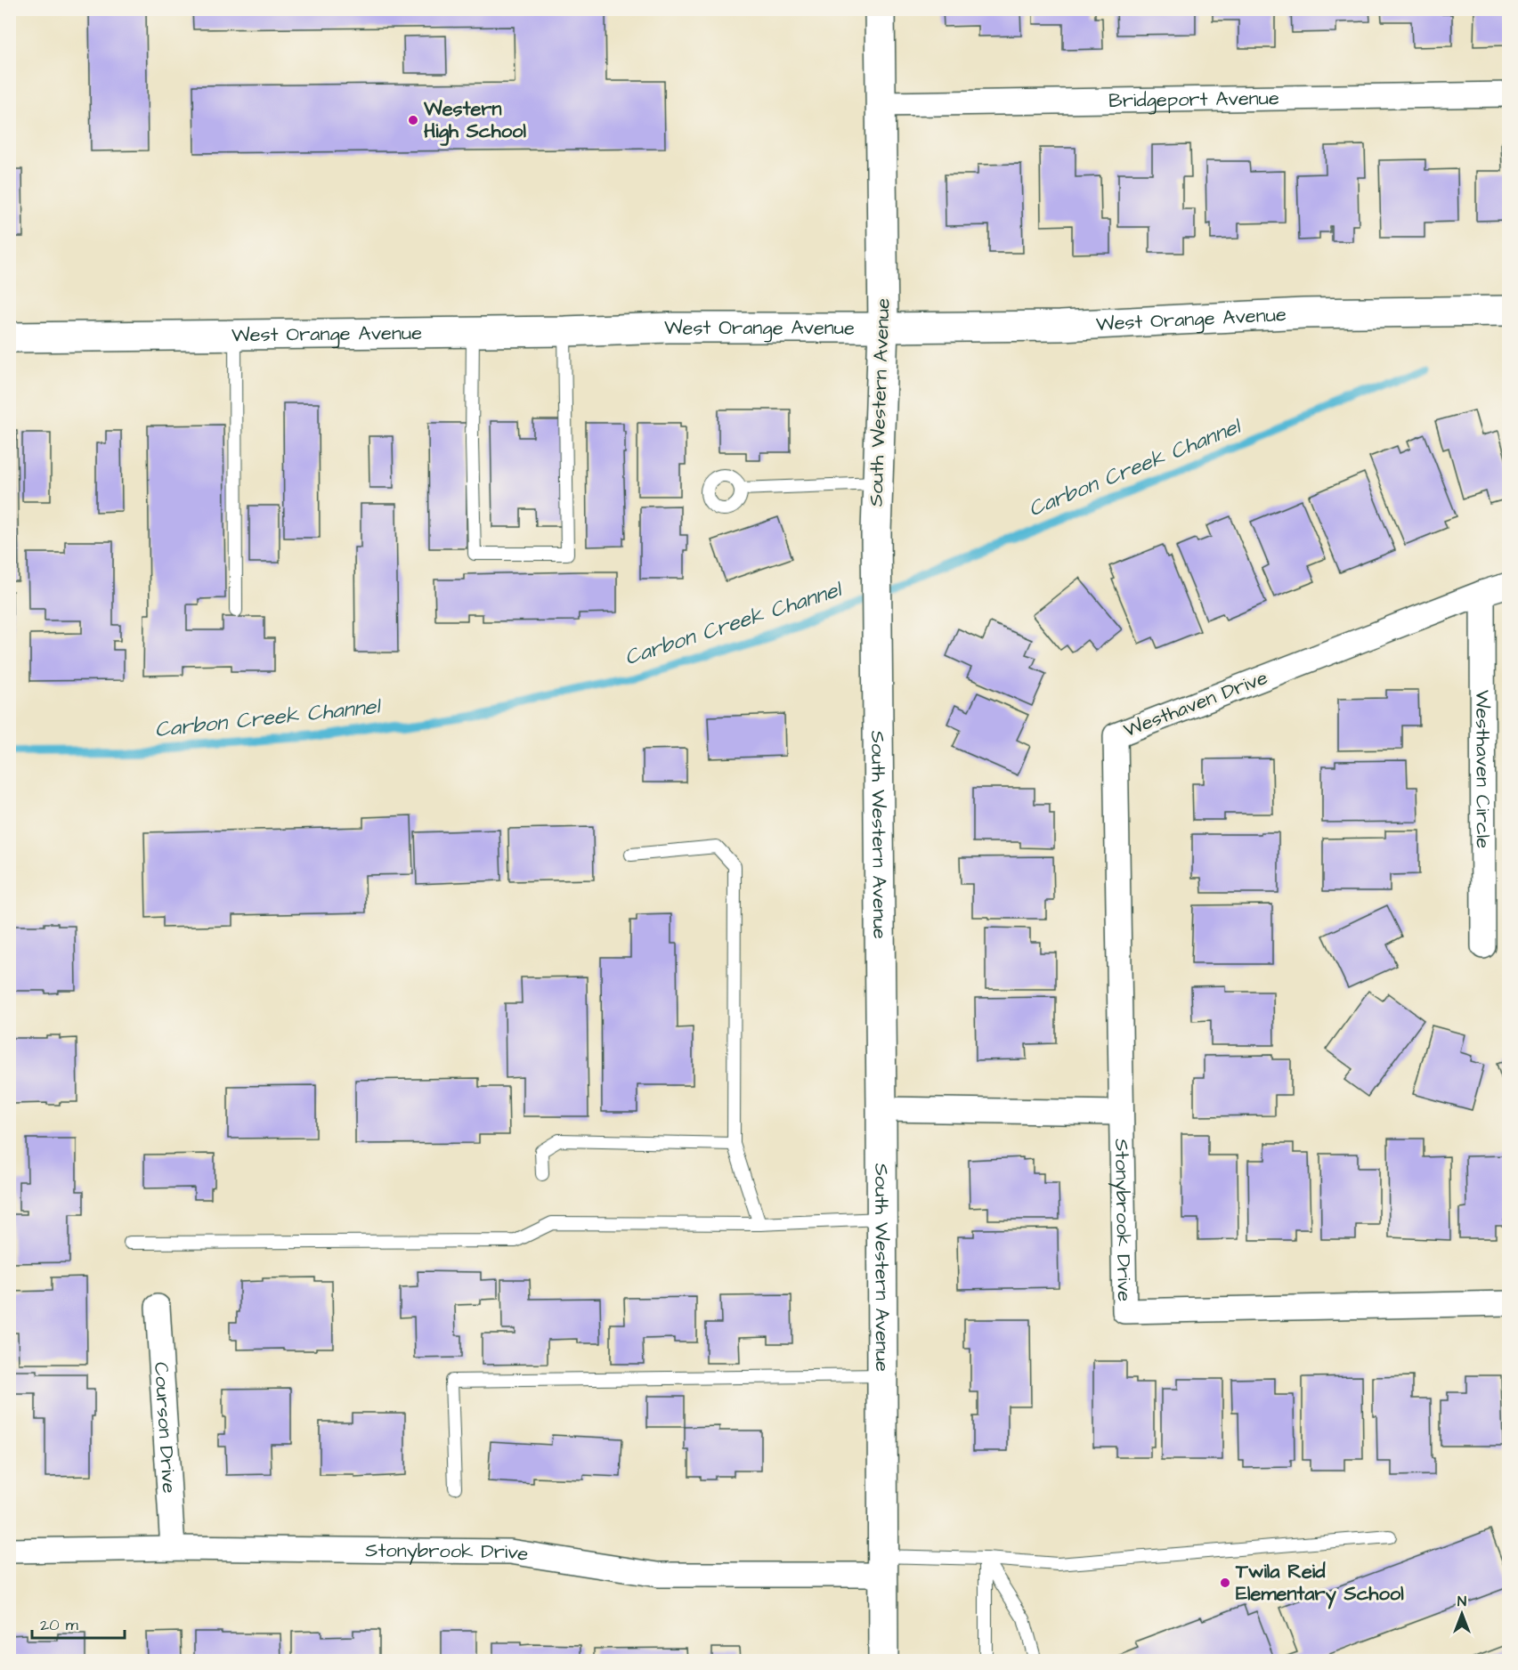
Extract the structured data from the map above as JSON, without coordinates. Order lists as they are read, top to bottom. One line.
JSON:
{"streets":{"street":["Bridgeport Avenue","West Orange Avenue","South Western Avenue","Westhaven Drive","Westhaven Circle","Stonybrook Drive","Courson Drive"]},"crossings":[["Bridgeport Avenue","South Western Avenue"],["West Orange Avenue","South Western Avenue"],["South Western Avenue","Stonybrook Drive"],["Westhaven Drive","Westhaven Circle"],["Westhaven Drive","Stonybrook Drive"],["Stonybrook Drive","Courson Drive"]],"water":["Carbon Creek Channel"],"places":["Western High School","Twila Reid Elementary School"],"scale_bar":"20 m","north":"top"}
